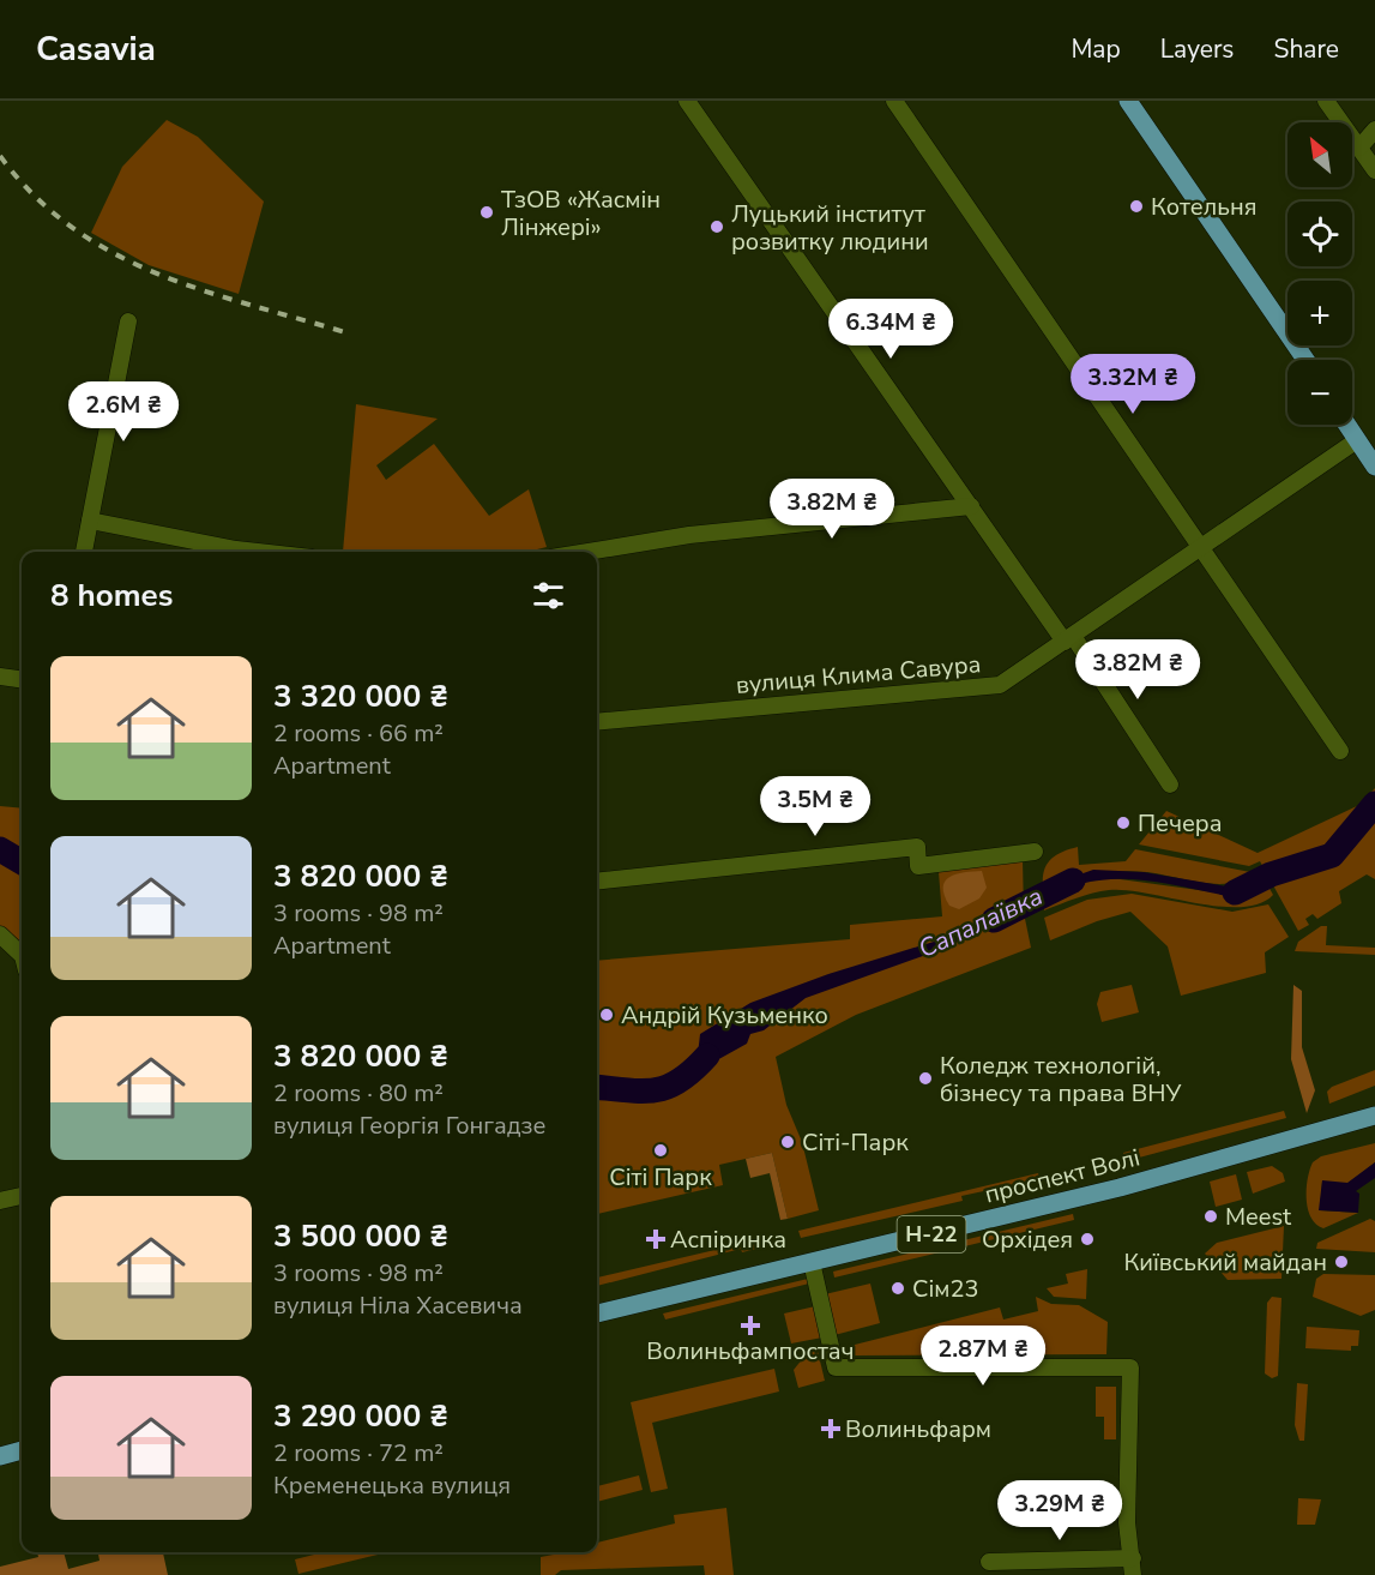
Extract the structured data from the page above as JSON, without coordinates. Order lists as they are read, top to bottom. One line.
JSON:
{"streets":{"main road":["проспект Волі","Н-22"],"street":["вулиця Клима Савура"]},"water":["Сапалаївка"],"places":{"other":["Котельня","ТзОВ «Жасмін Лінжері»","Луцький інститут розвитку людини","Печера","Андрій Кузьменко","Коледж технологій, бізнесу та права ВНУ","Сіті-Парк","Сіті Парк","Meest","Орхідея","Київський майдан","Сім23"],"health":["Аспіринка","Волиньфампостач","Волиньфарм"]},"north":"top left","page":{"header":"Casavia","nav":["Map","Layers","Share"],"map_buttons":["+","−"],"price":["6.34M ₴","3.32M ₴","2.6M ₴","3.82M ₴","3.82M ₴","3.5M ₴","2.87M ₴","3.29M ₴"],"heading":"8 homes","list":[{"name":"3 320 000 ₴","note":"2 rooms · 66 m² · Apartment"},{"name":"3 820 000 ₴","note":"3 rooms · 98 m² · Apartment"},{"name":"3 820 000 ₴","note":"2 rooms · 80 m² · вулиця Георгія Гонгадзе"},{"name":"3 500 000 ₴","note":"3 rooms · 98 m² · вулиця Ніла Хасевича"},{"name":"3 290 000 ₴","note":"2 rooms · 72 m² · Кременецька вулиця"}]}}
